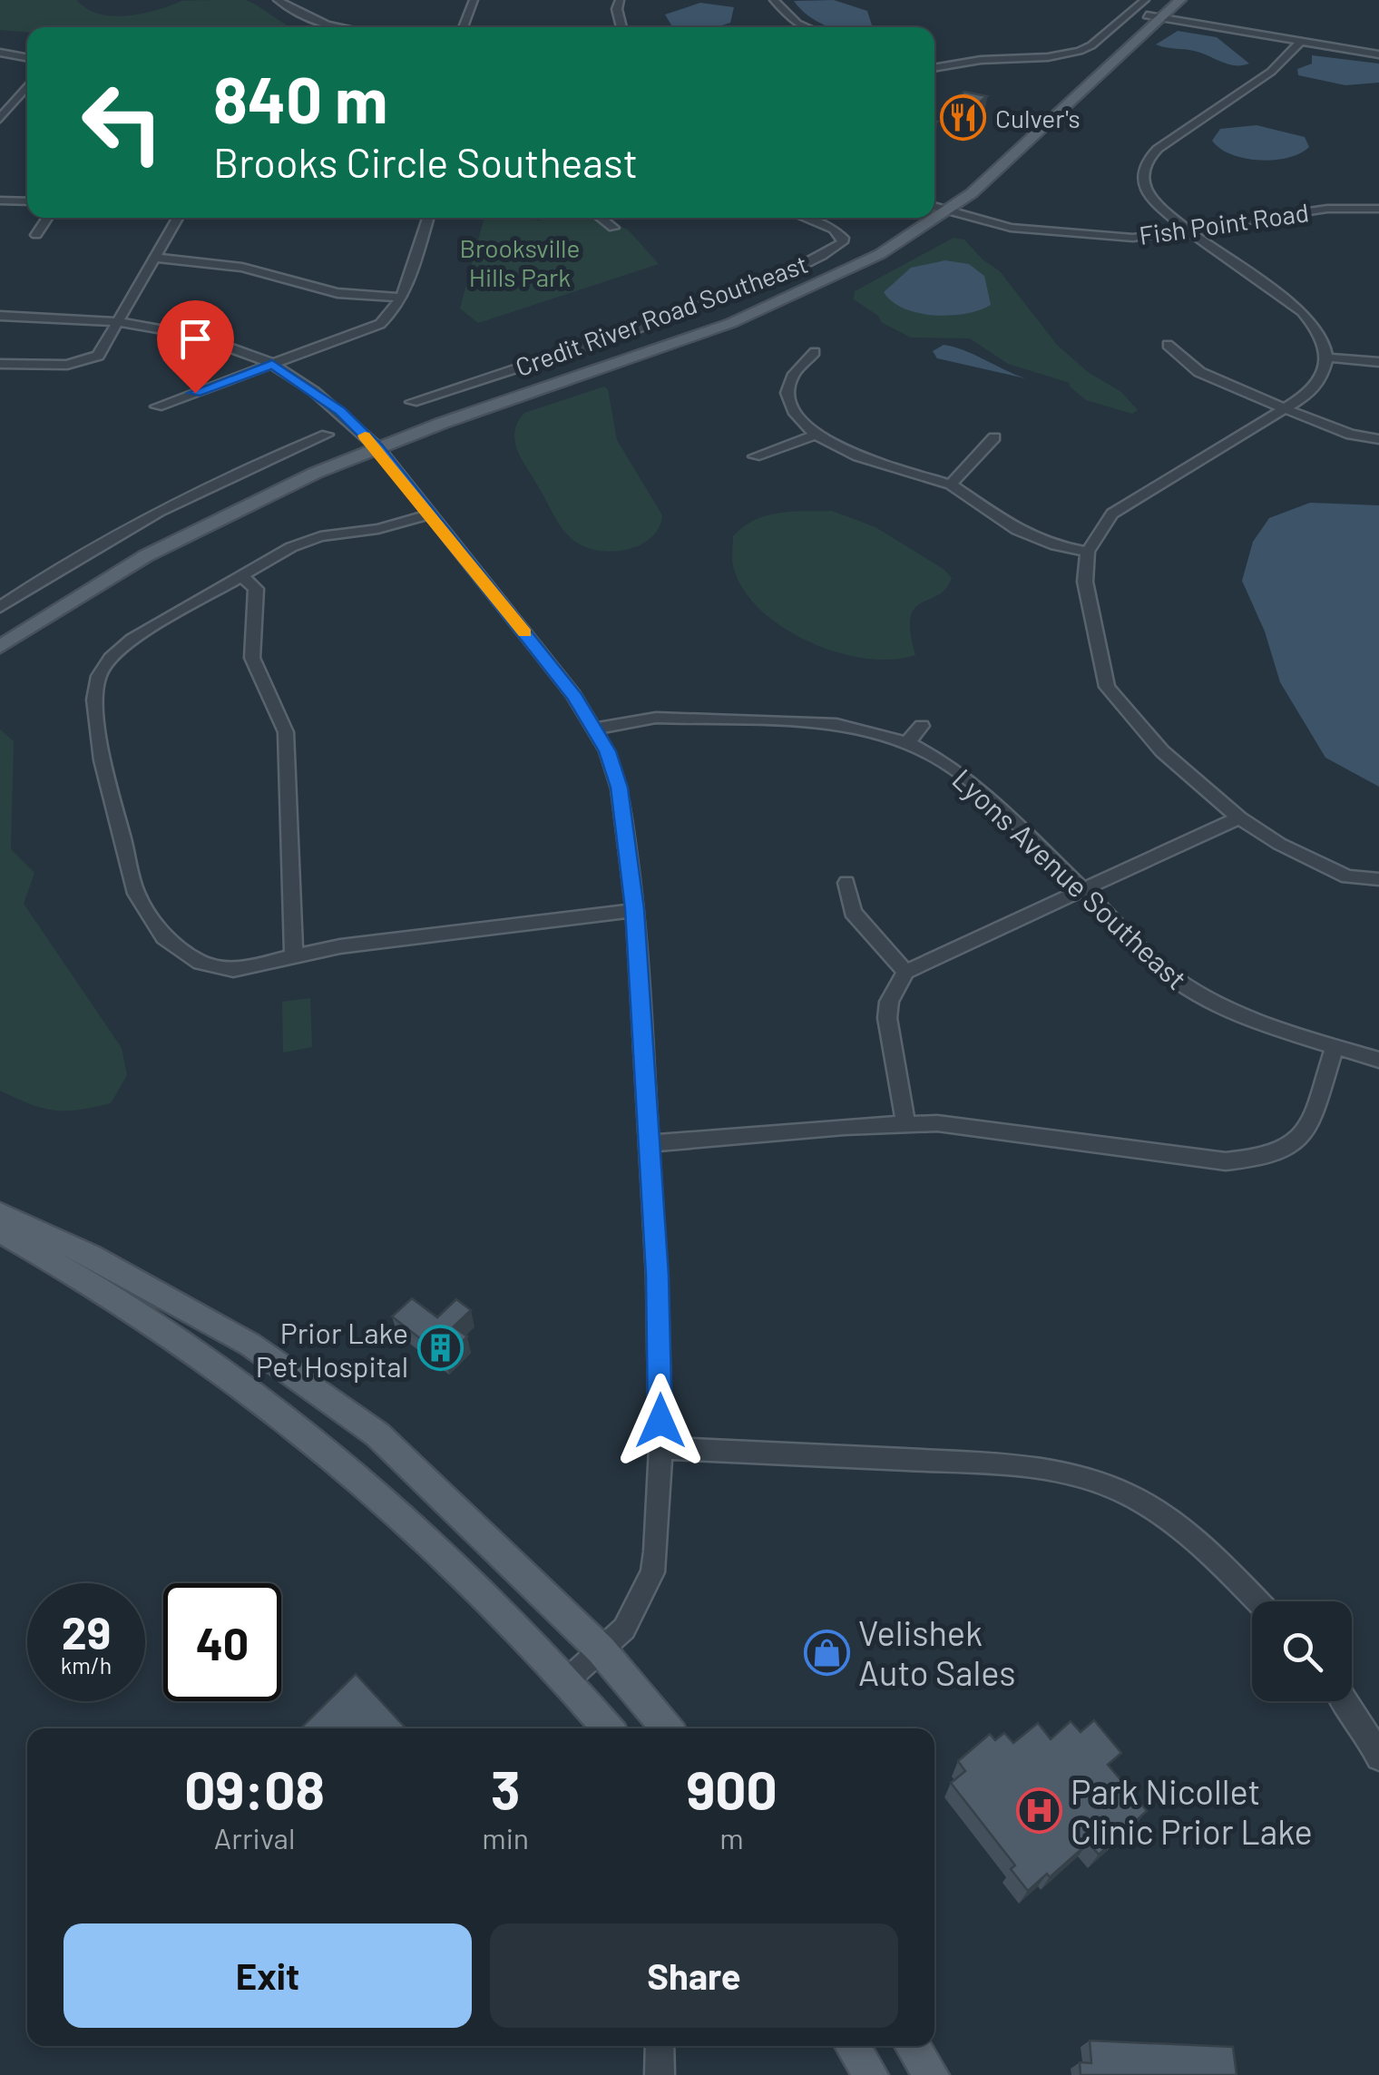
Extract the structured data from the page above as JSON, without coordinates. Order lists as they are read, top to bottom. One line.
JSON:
{"streets":{"street":["Fish Point Road","Credit River Road Southeast","Lyons Avenue Southeast"]},"parks":["Brooksville Hills Park"],"places":{"restaurant":["Culver's"],"building":["Prior Lake Pet Hospital"],"shop":["Velishek Auto Sales"],"hospital":["Park Nicollet Clinic Prior Lake"]},"page":{"turn":["840 m","Brooks Circle Southeast"],"speed":"29 km/h","limit":"40","eta":["09:08","Arrival","3","min","900","m"],"buttons":["Exit","Share"]}}
